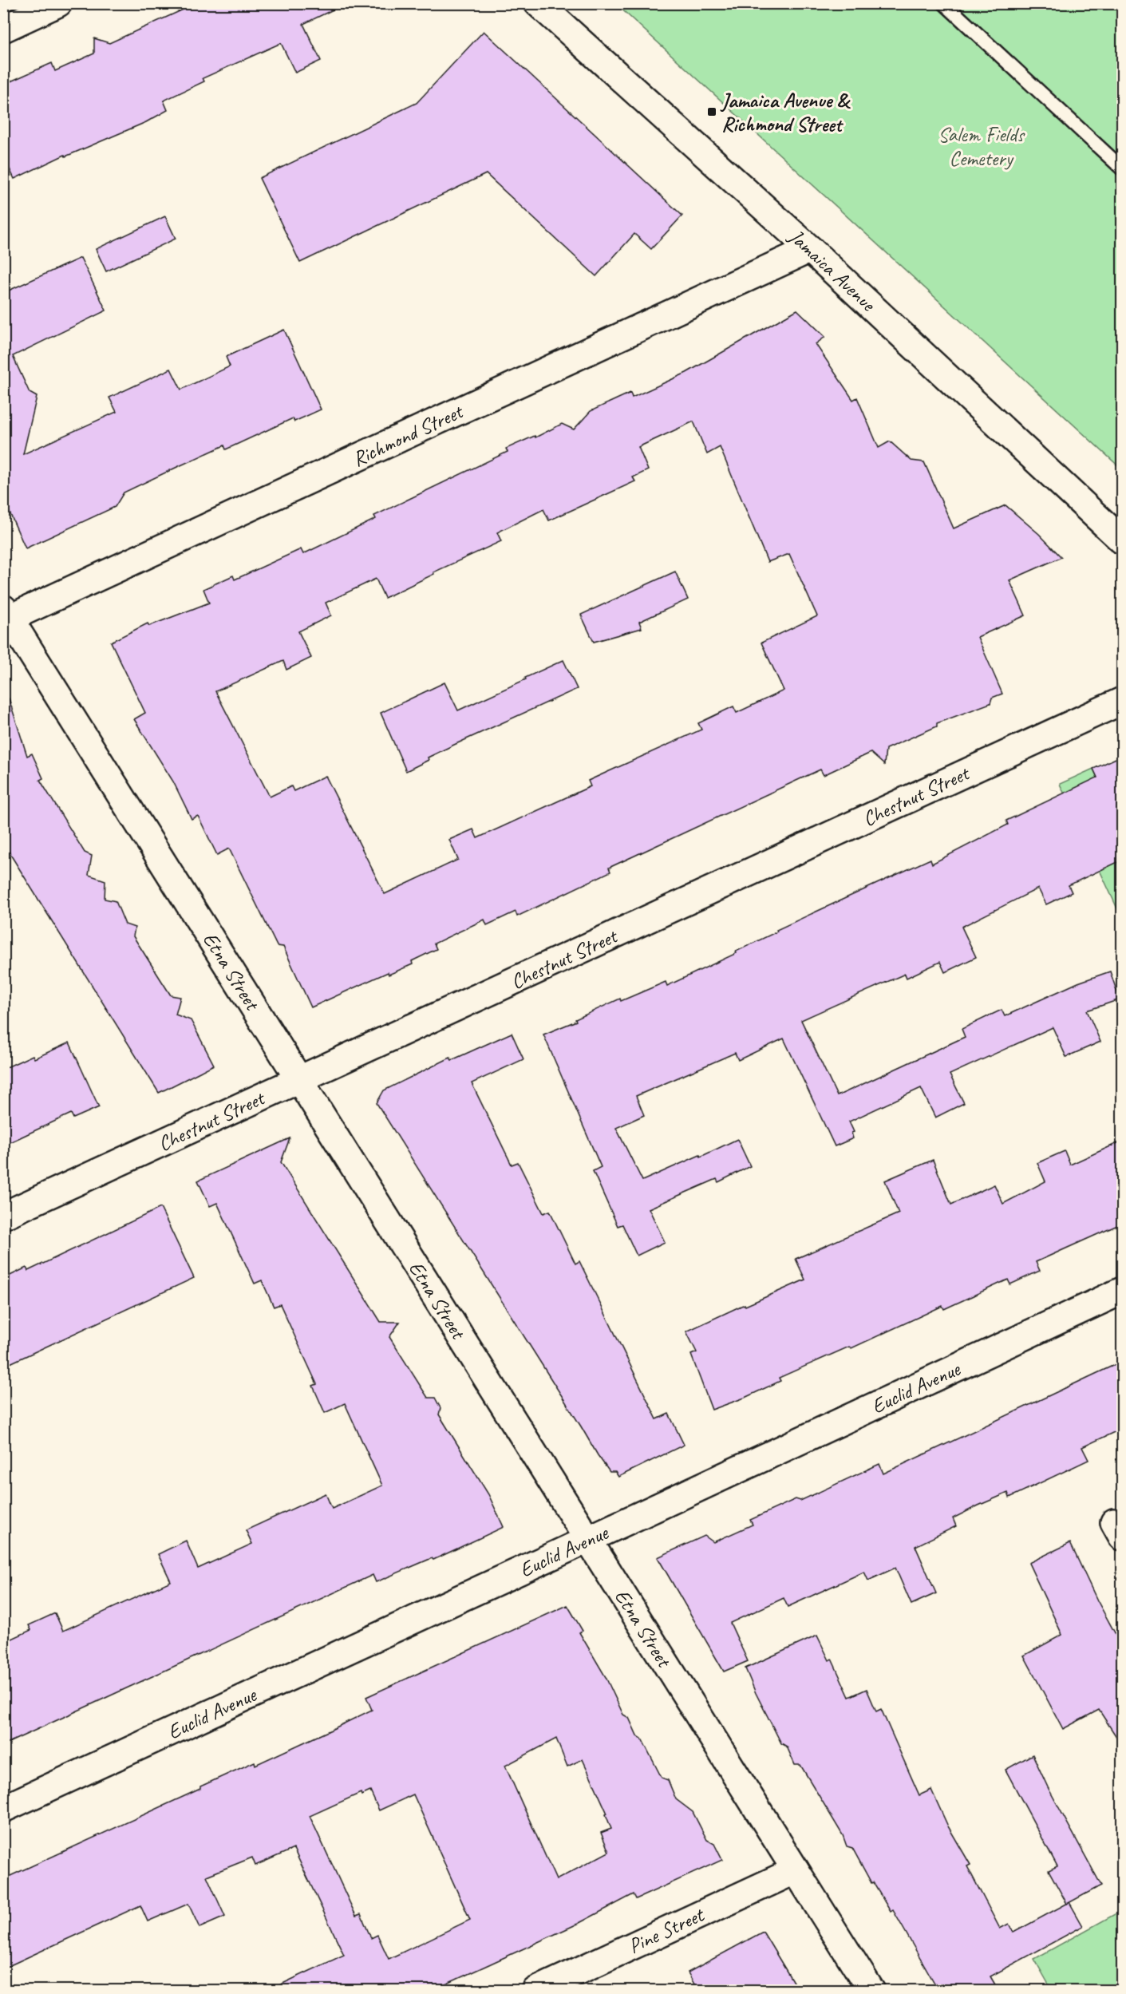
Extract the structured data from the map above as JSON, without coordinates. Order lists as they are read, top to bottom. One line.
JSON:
{"streets":{"street":["Jamaica Avenue","Richmond Street","Chestnut Street","Etna Street","Euclid Avenue","Pine Street"]},"crossings":[["Jamaica Avenue","Richmond Street"],["Richmond Street","Etna Street"],["Chestnut Street","Etna Street"],["Etna Street","Euclid Avenue"],["Etna Street","Pine Street"]],"parks":["Salem Fields Cemetery"],"places":{"transit":["Jamaica Avenue & Richmond Street"]}}
